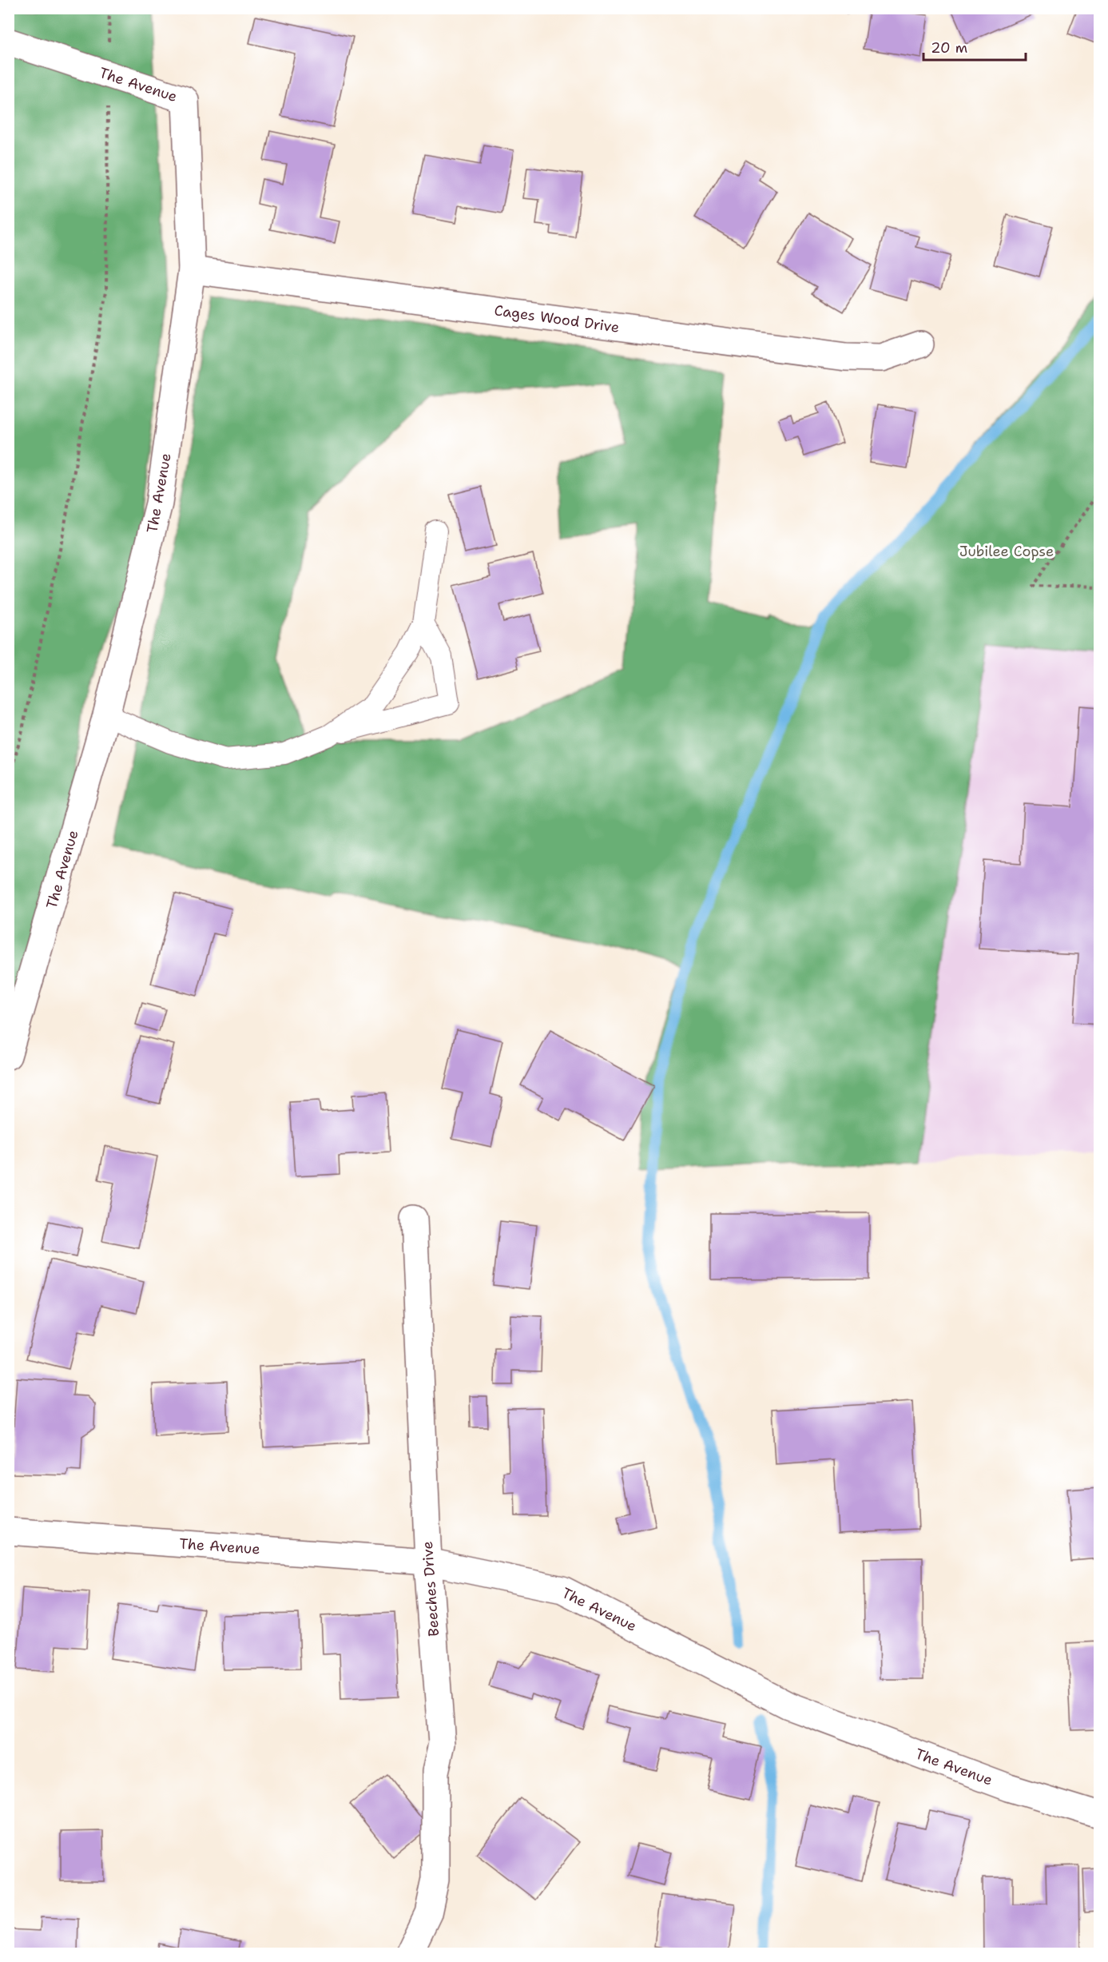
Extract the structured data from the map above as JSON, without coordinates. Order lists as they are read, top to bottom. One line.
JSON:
{"streets":{"street":["The Avenue","Cages Wood Drive","Beeches Drive"]},"crossings":[["The Avenue","Cages Wood Drive"],["The Avenue","Beeches Drive"]],"parks":["Jubilee Copse"],"scale_bar":"20 m"}
